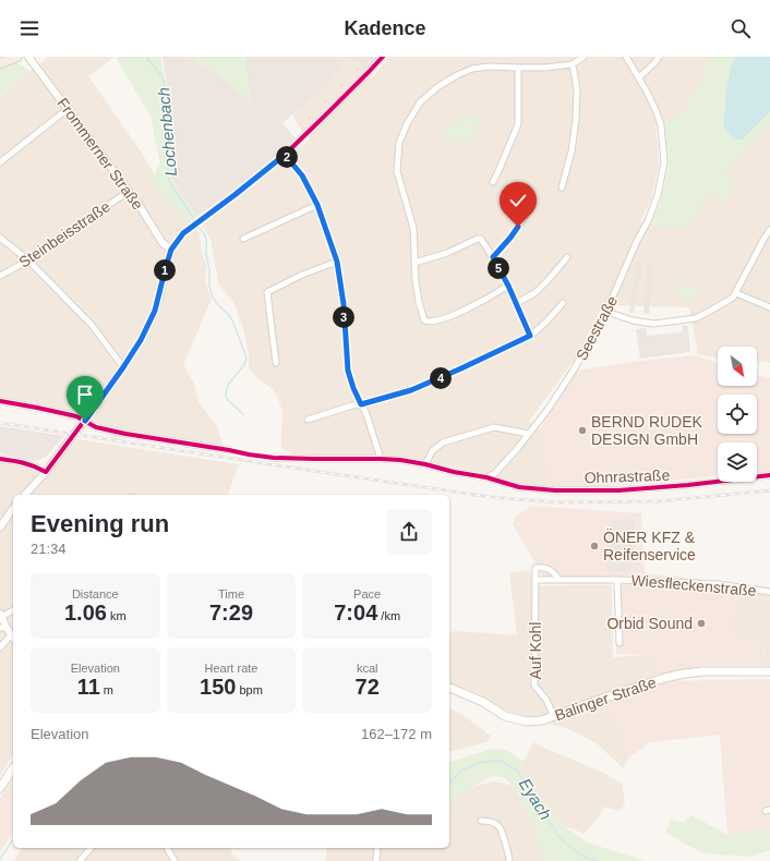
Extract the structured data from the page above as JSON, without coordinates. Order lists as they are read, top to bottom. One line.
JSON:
{"streets":{"main road":["Balinger Straße"],"street":["Frommerner Straße","Steinbeisstraße","Seestraße","Ohnrastraße","Wiesfleckenstraße","Auf Kohl"]},"crossings":[["Frommerner Straße","Steinbeisstraße"],["Seestraße","Ohnrastraße"],["Wiesfleckenstraße","Auf Kohl"],["Auf Kohl","Balinger Straße"]],"water":["Lochenbach","Eyach"],"places":["BERND RUDEK DESIGN GmbH","ÖNER KFZ & Reifenservice","Orbid Sound"],"north":"bottom right","page":{"header":"Kadence","pins":["2","5","1","3","4"],"heading":["Evening run","21:34"],"stats":[["Distance","1.06 km"],["Time","7:29"],["Pace","7:04 /km"],["Elevation","11 m"],["Heart rate","150 bpm"],["kcal","72"]],"chart":["Elevation","162–172 m"]}}
